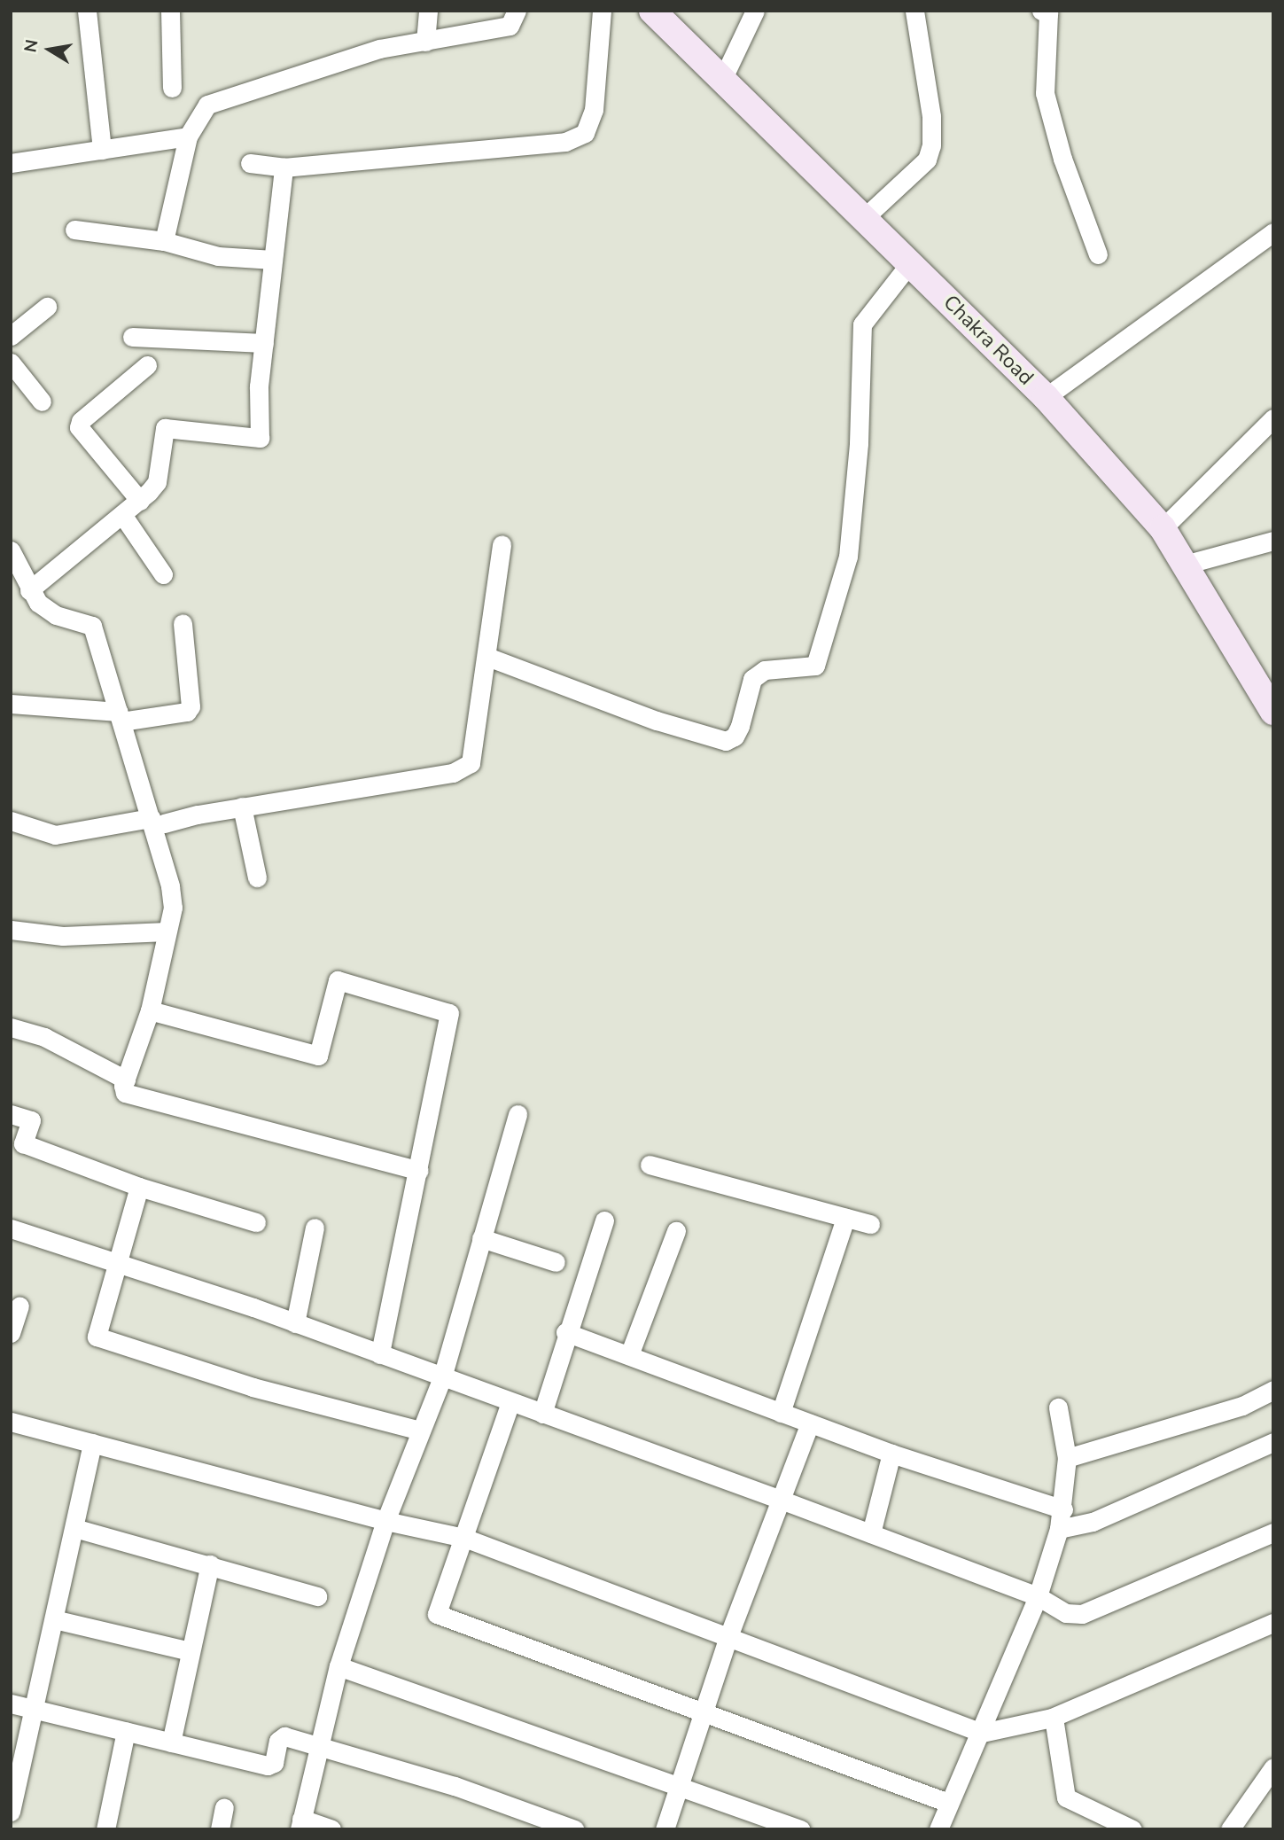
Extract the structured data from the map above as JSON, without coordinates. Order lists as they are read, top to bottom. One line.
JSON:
{"streets":{"main road":["Chakra Road"]},"north":"left"}
